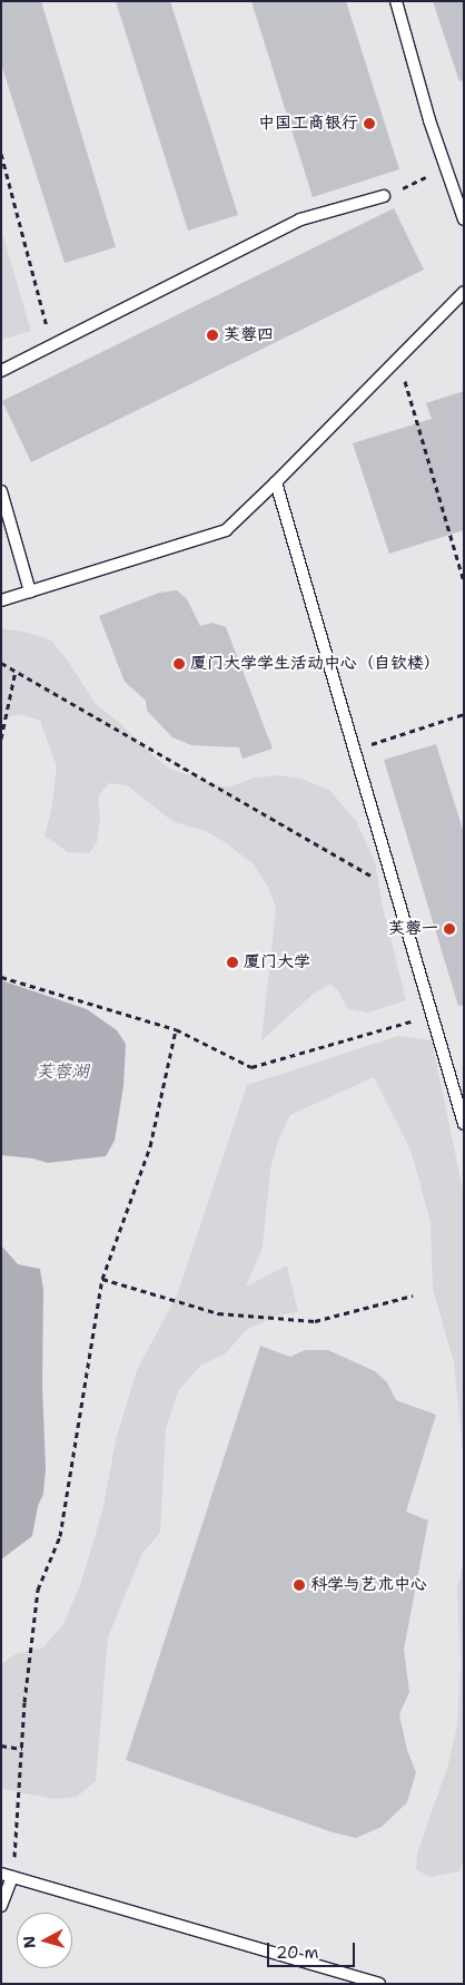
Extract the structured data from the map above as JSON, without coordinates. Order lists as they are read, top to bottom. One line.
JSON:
{"water":["芙蓉湖"],"places":["中国工商银行","芙蓉四","厦门大学学生活动中心（自钦楼）","芙蓉一","厦门大学","科学与艺术中心"],"scale_bar":"20 m","north":"left"}
